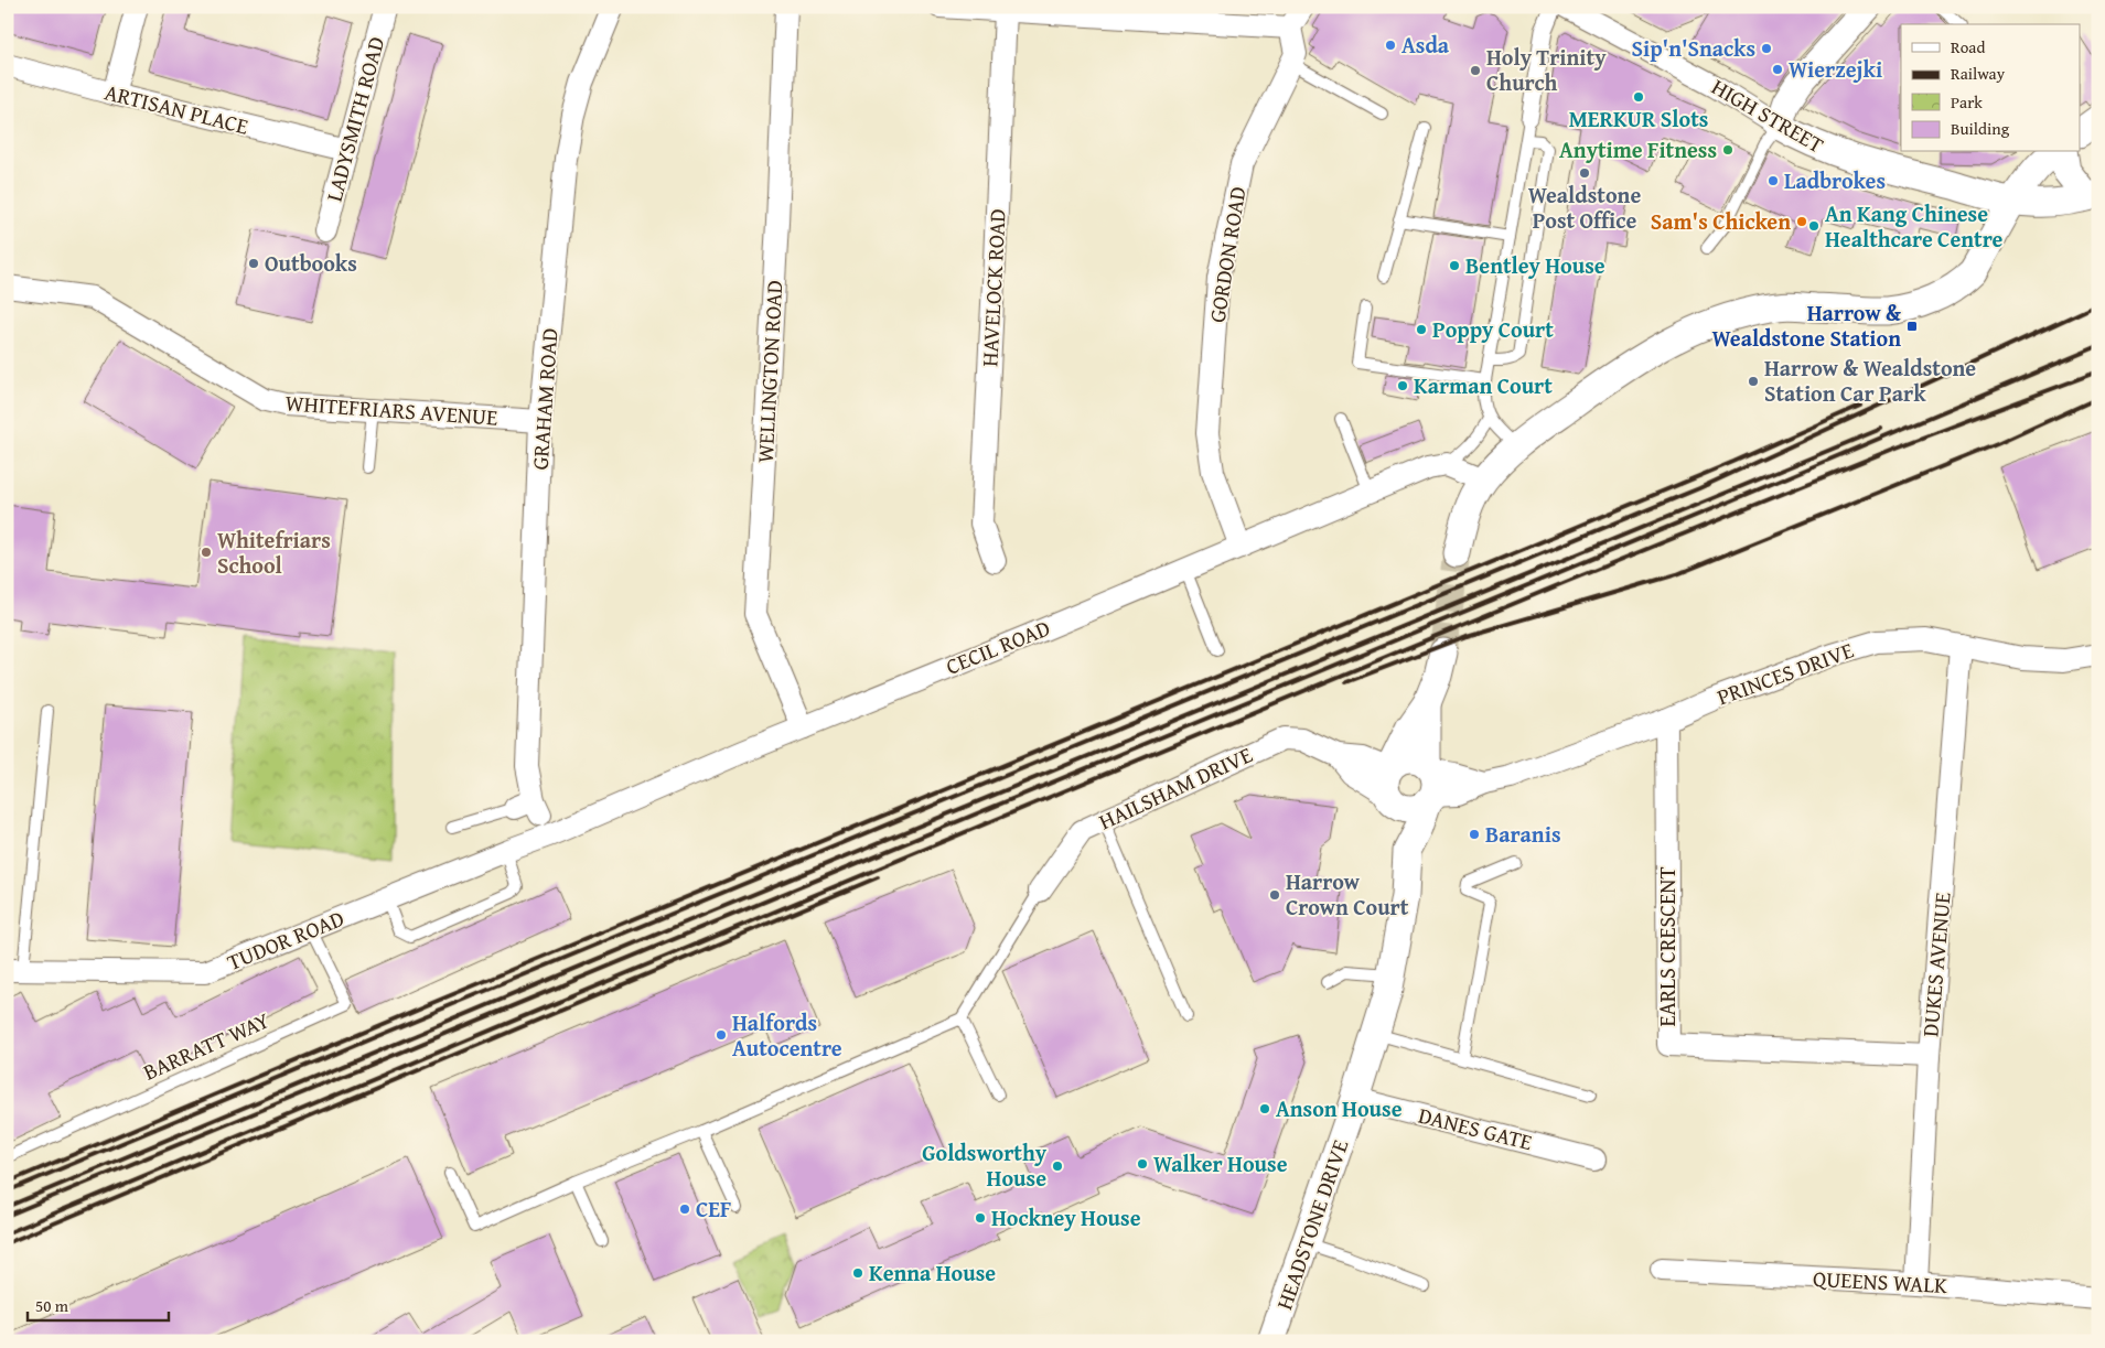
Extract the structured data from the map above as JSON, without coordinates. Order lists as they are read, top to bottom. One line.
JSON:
{"streets":{"street":["ARTISAN PLACE","HIGH STREET","LADYSMITH ROAD","GORDON ROAD","HAVELOCK ROAD","WELLINGTON ROAD","GRAHAM ROAD","WHITEFRIARS AVENUE","CECIL ROAD","PRINCES DRIVE","HAILSHAM DRIVE","TUDOR ROAD","EARLS CRESCENT","DUKES AVENUE","DANES GATE","HEADSTONE DRIVE","QUEENS WALK"],"lane":["BARRATT WAY"]},"crossings":[["ARTISAN PLACE","LADYSMITH ROAD"],["GORDON ROAD","CECIL ROAD"],["WELLINGTON ROAD","CECIL ROAD"],["GRAHAM ROAD","WHITEFRIARS AVENUE"],["CECIL ROAD","TUDOR ROAD"],["PRINCES DRIVE","HAILSHAM DRIVE"],["PRINCES DRIVE","EARLS CRESCENT"],["PRINCES DRIVE","DUKES AVENUE"],["PRINCES DRIVE","HEADSTONE DRIVE"],["HAILSHAM DRIVE","HEADSTONE DRIVE"],["TUDOR ROAD","BARRATT WAY"],["EARLS CRESCENT","DUKES AVENUE"],["DUKES AVENUE","QUEENS WALK"],["DANES GATE","HEADSTONE DRIVE"]],"places":{"other":["Asda","Sip'n'Snacks","Wierzejki","Holy Trinity Church","MERKUR Slots","Anytime Fitness","Wealdstone Post Office","Ladbrokes","Sam's Chicken","An Kang Chinese Healthcare Centre","Outbooks","Bentley House","Poppy Court","Harrow & Wealdstone Station Car Park","Karman Court","Whitefriars School","Baranis","Harrow Crown Court","Halfords Autocentre","Anson House","Walker House","Goldsworthy House","CEF","Hockney House","Kenna House"],"transit":["Harrow & Wealdstone Station"]},"legend":["Road","Railway","Park","Building"],"scale_bar":"50 m"}
